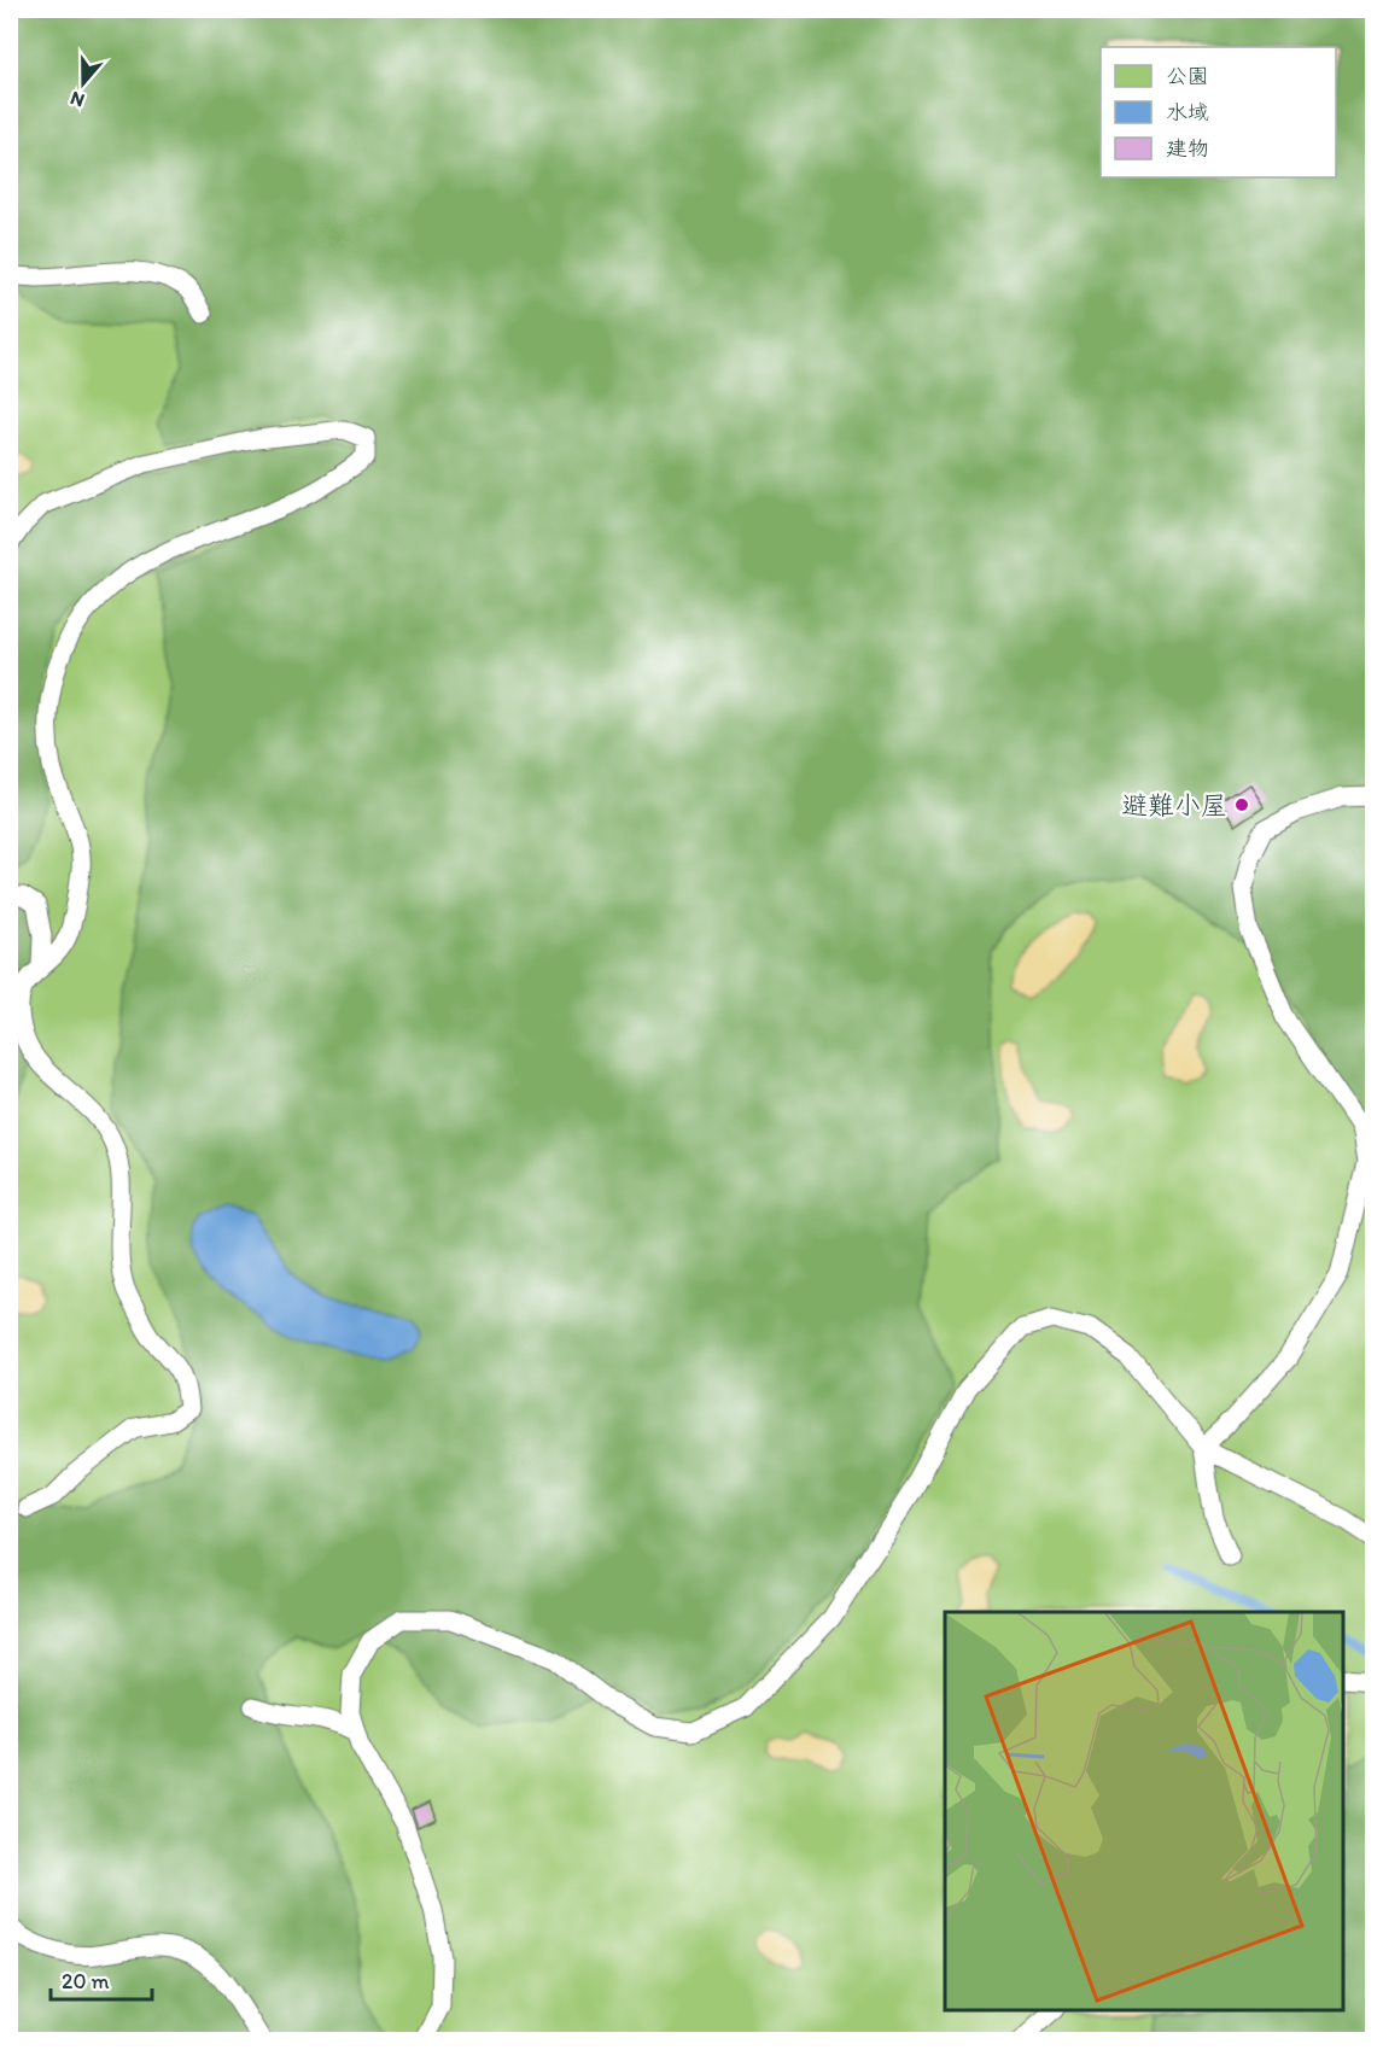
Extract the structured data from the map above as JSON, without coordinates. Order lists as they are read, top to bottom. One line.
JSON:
{"places":["避難小屋"],"legend":["公園","水域","建物"],"scale_bar":"20 m","north":"bottom"}
